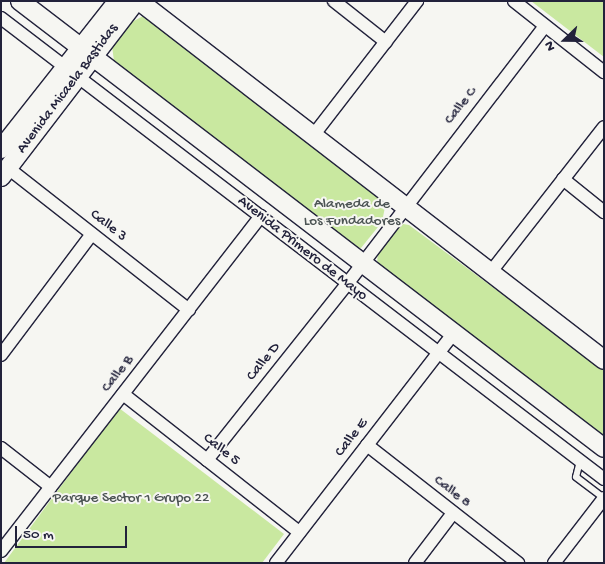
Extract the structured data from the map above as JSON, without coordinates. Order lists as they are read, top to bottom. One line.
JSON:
{"streets":{"main road":["Avenida Micaela Bastidas","Avenida Primero de Mayo"],"street":["Calle C","Calle 3","Calle D","Calle B","Calle E","Calle 5","Calle 8"]},"crossings":[["Avenida Micaela Bastidas","Calle 3"],["Avenida Micaela Bastidas","Avenida Primero de Mayo"],["Calle C","Avenida Primero de Mayo"],["Calle C","Calle D"],["Calle 3","Calle B"],["Avenida Primero de Mayo","Calle D"],["Avenida Primero de Mayo","Calle B"],["Avenida Primero de Mayo","Calle E"],["Calle D","Calle 5"],["Calle B","Calle 5"],["Calle E","Calle 5"],["Calle E","Calle 8"]],"parks":["Alameda de Los Fundadores","Parque Sector 1 Grupo 22"],"scale_bar":"50 m","north":"left"}
